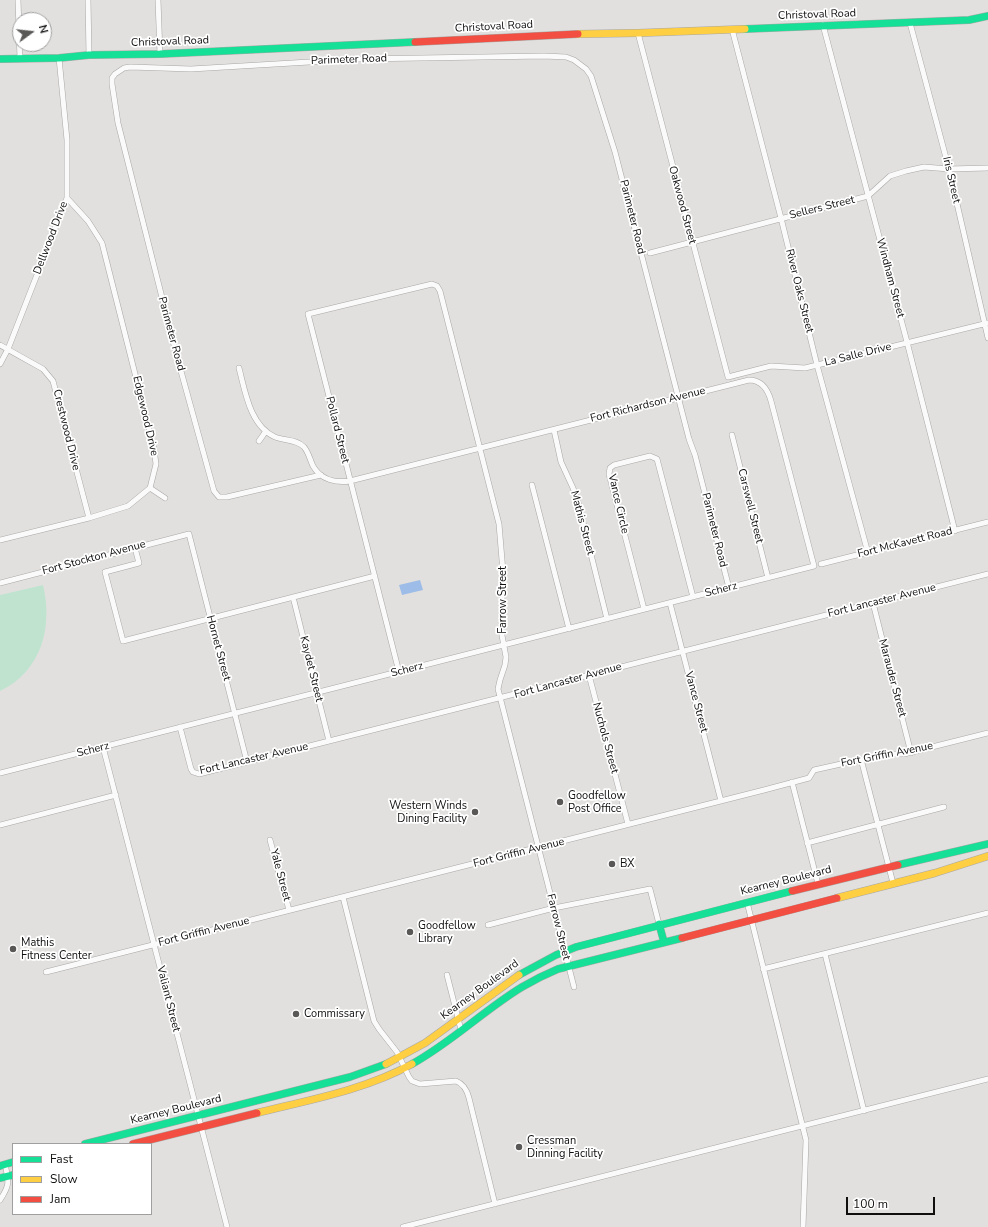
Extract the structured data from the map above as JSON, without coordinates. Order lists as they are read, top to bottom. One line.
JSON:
{"streets":{"street":["Christoval Road","Parimeter Road","Iris Street","Oakwood Street","Sellers Street","Dellwood Drive","Windham Street","River Oaks Street","La Salle Drive","Fort Richardson Avenue","Edgewood Drive","Crestwood Drive","Pollard Street","Vance Circle","Carswell Street","Mathis Street","Fort McKavett Road","Fort Stockton Avenue","Scherz","Farrow Street","Fort Lancaster Avenue","Hornet Street","Kaydet Street","Marauder Street","Vance Street","Nuchols Street","Fort Griffin Avenue","Yale Street","Kearney Boulevard","Valiant Street"]},"crossings":[["Christoval Road","Iris Street"],["Christoval Road","Oakwood Street"],["Christoval Road","Dellwood Drive"],["Christoval Road","Windham Street"],["Christoval Road","River Oaks Street"],["Parimeter Road","Fort Richardson Avenue"],["Parimeter Road","Scherz"],["Iris Street","Sellers Street"],["Iris Street","La Salle Drive"],["Oakwood Street","Sellers Street"],["Oakwood Street","La Salle Drive"],["Sellers Street","Windham Street"],["Sellers Street","River Oaks Street"],["Dellwood Drive","Edgewood Drive"],["Dellwood Drive","Crestwood Drive"],["Windham Street","La Salle Drive"],["Windham Street","Fort McKavett Road"],["River Oaks Street","La Salle Drive"],["River Oaks Street","Fort McKavett Road"],["Fort Richardson Avenue","Pollard Street"],["Fort Richardson Avenue","Mathis Street"],["Fort Richardson Avenue","Scherz"],["Fort Richardson Avenue","Farrow Street"],["Pollard Street","Scherz"],["Pollard Street","Farrow Street"],["Vance Circle","Scherz"],["Carswell Street","Scherz"],["Mathis Street","Scherz"],["Fort Stockton Avenue","Hornet Street"],["Scherz","Farrow Street"],["Scherz","Fort Lancaster Avenue"],["Scherz","Hornet Street"],["Scherz","Kaydet Street"],["Scherz","Vance Street"],["Scherz","Valiant Street"],["Farrow Street","Fort Lancaster Avenue"],["Farrow Street","Fort Griffin Avenue"],["Farrow Street","Kearney Boulevard"],["Fort Lancaster Avenue","Hornet Street"],["Fort Lancaster Avenue","Kaydet Street"],["Fort Lancaster Avenue","Marauder Street"],["Fort Lancaster Avenue","Vance Street"],["Fort Lancaster Avenue","Nuchols Street"],["Marauder Street","Fort Griffin Avenue"],["Vance Street","Fort Griffin Avenue"],["Nuchols Street","Fort Griffin Avenue"],["Fort Griffin Avenue","Yale Street"],["Fort Griffin Avenue","Valiant Street"],["Kearney Boulevard","Valiant Street"]],"places":["Goodfellow Post Office","Western Winds Dining Facility","BX","Goodfellow Library","Mathis Fitness Center","Commissary","Cressman Dinning Facility"],"legend":["Fast","Slow","Jam"],"scale_bar":"100 m","north":"right"}
